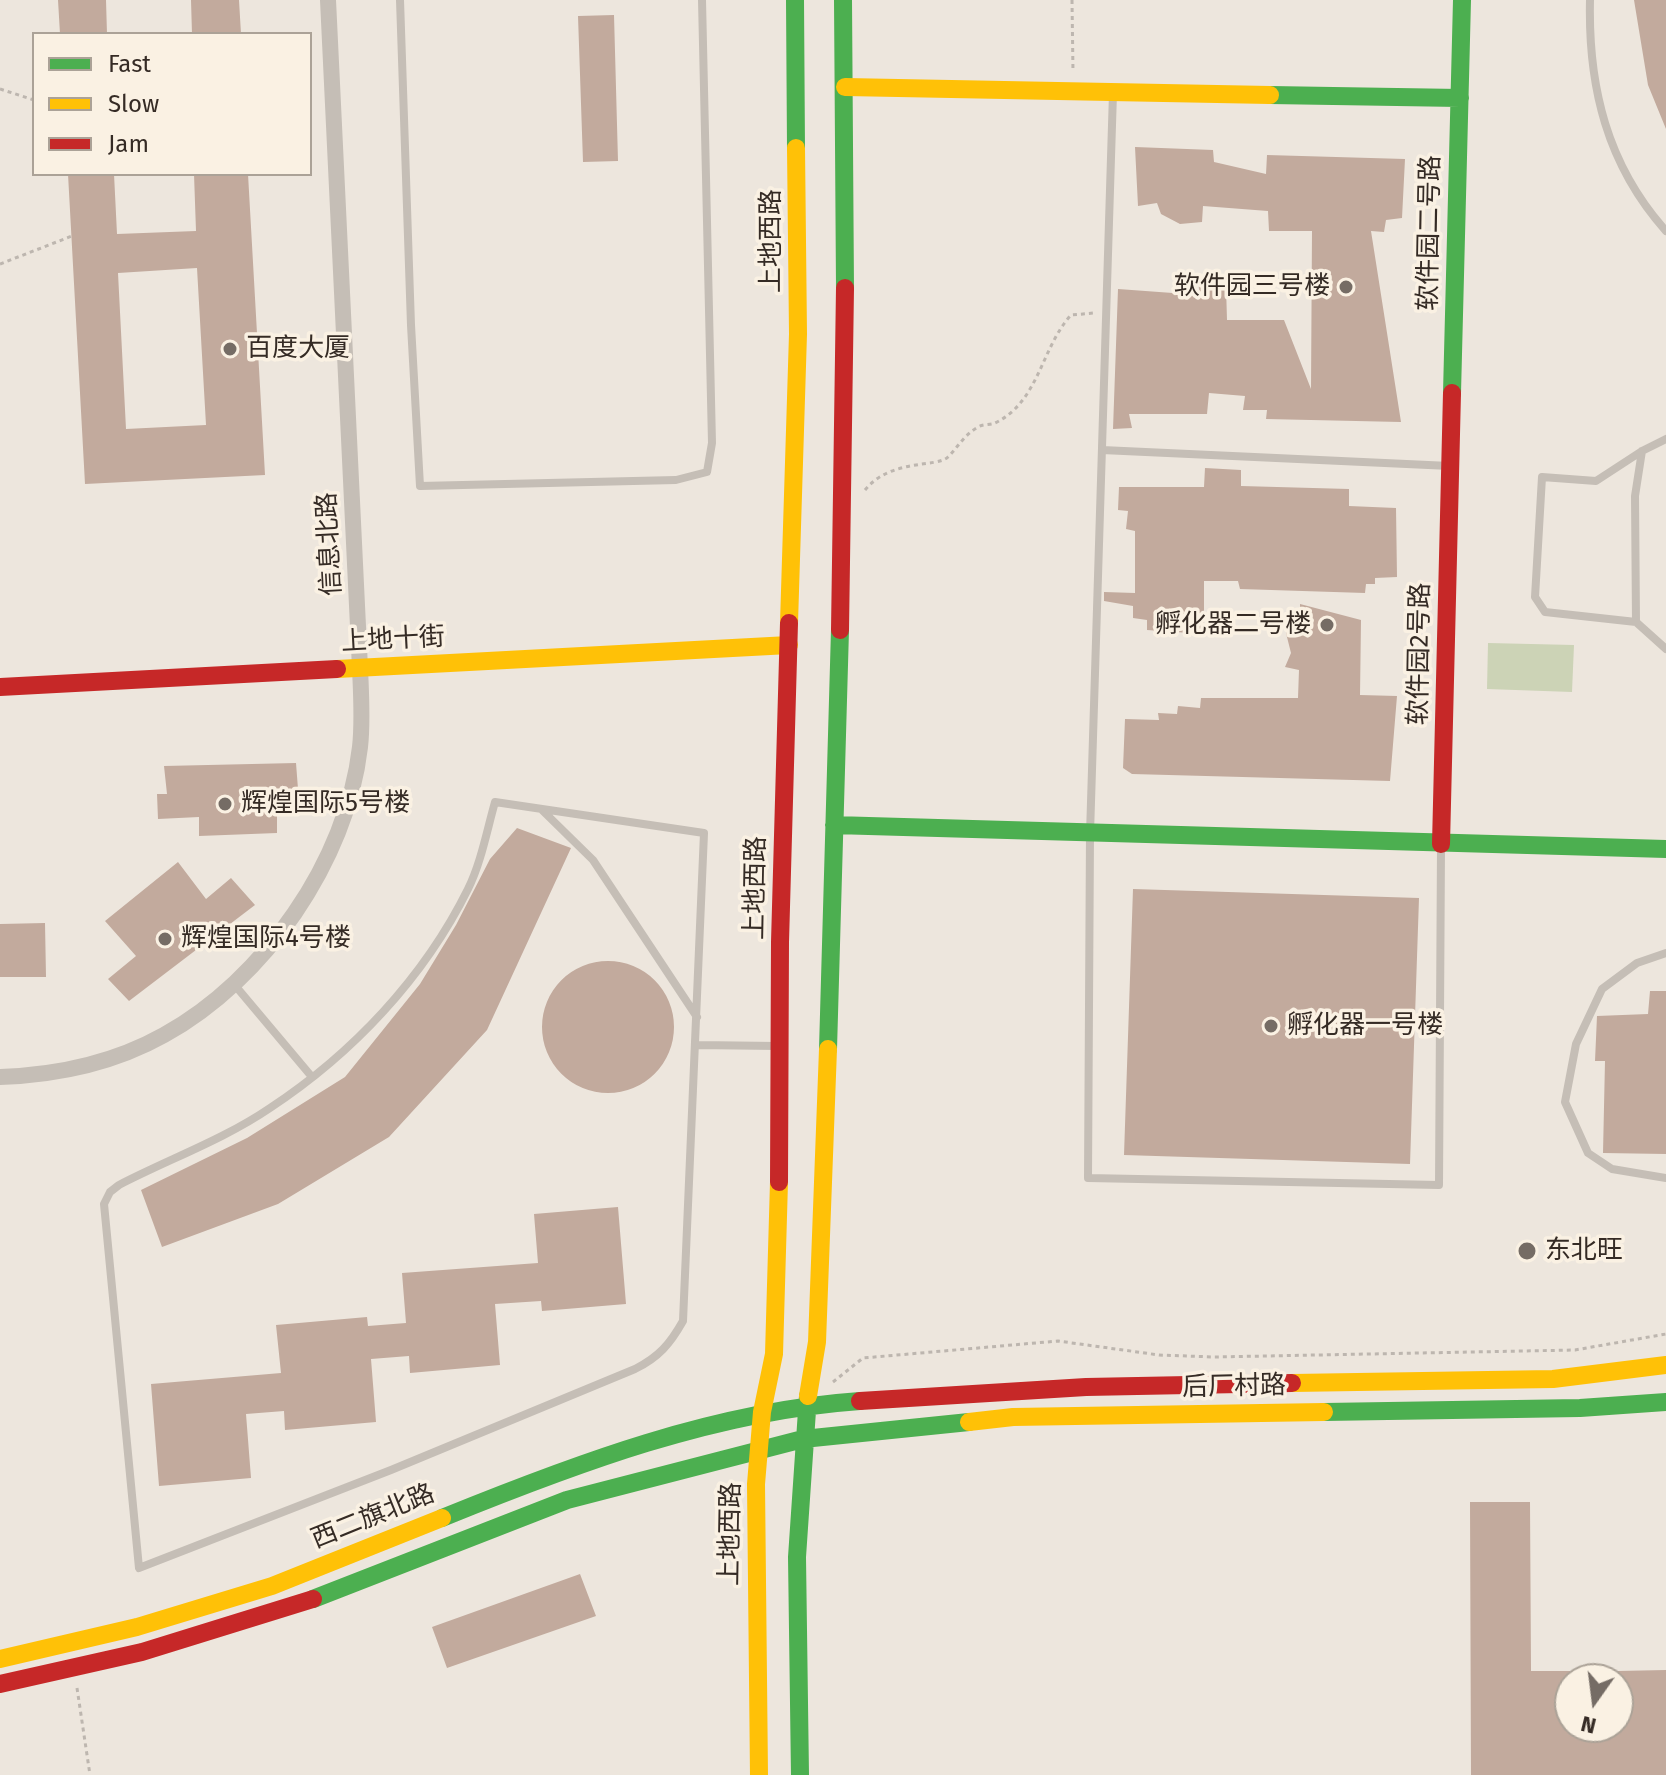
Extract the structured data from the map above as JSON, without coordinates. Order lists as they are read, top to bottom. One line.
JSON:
{"streets":{"main road":["软件园二号路","上地西路","上地十街","软件园2号路","后厂村路","西二旗北路"],"street":["信息北路"]},"crossings":[["软件园二号路","软件园2号路"],["上地西路","上地十街"],["上地西路","后厂村路"],["上地西路","西二旗北路"],["信息北路","上地十街"],["后厂村路","西二旗北路"]],"places":["软件园三号楼","百度大厦","孵化器二号楼","辉煌国际5号楼","辉煌国际4号楼","孵化器一号楼","东北旺"],"legend":["Fast","Slow","Jam"],"north":"bottom"}
